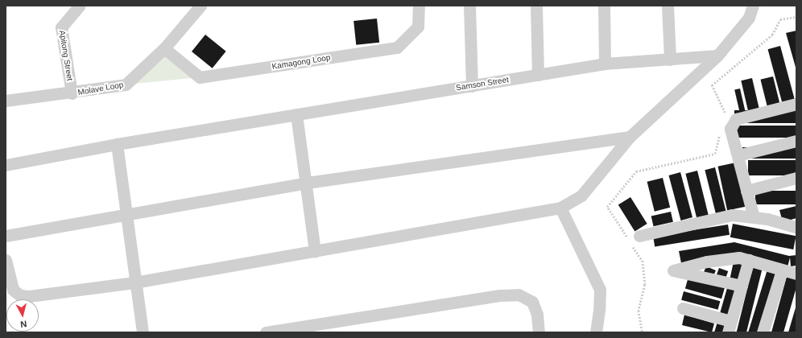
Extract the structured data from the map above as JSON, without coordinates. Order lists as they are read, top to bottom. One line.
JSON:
{"streets":{"street":["Apitong Street","Kamagong Loop","Samson Street","Molave Loop"]},"crossings":[["Apitong Street","Molave Loop"],["Kamagong Loop","Molave Loop"]],"north":"bottom"}
